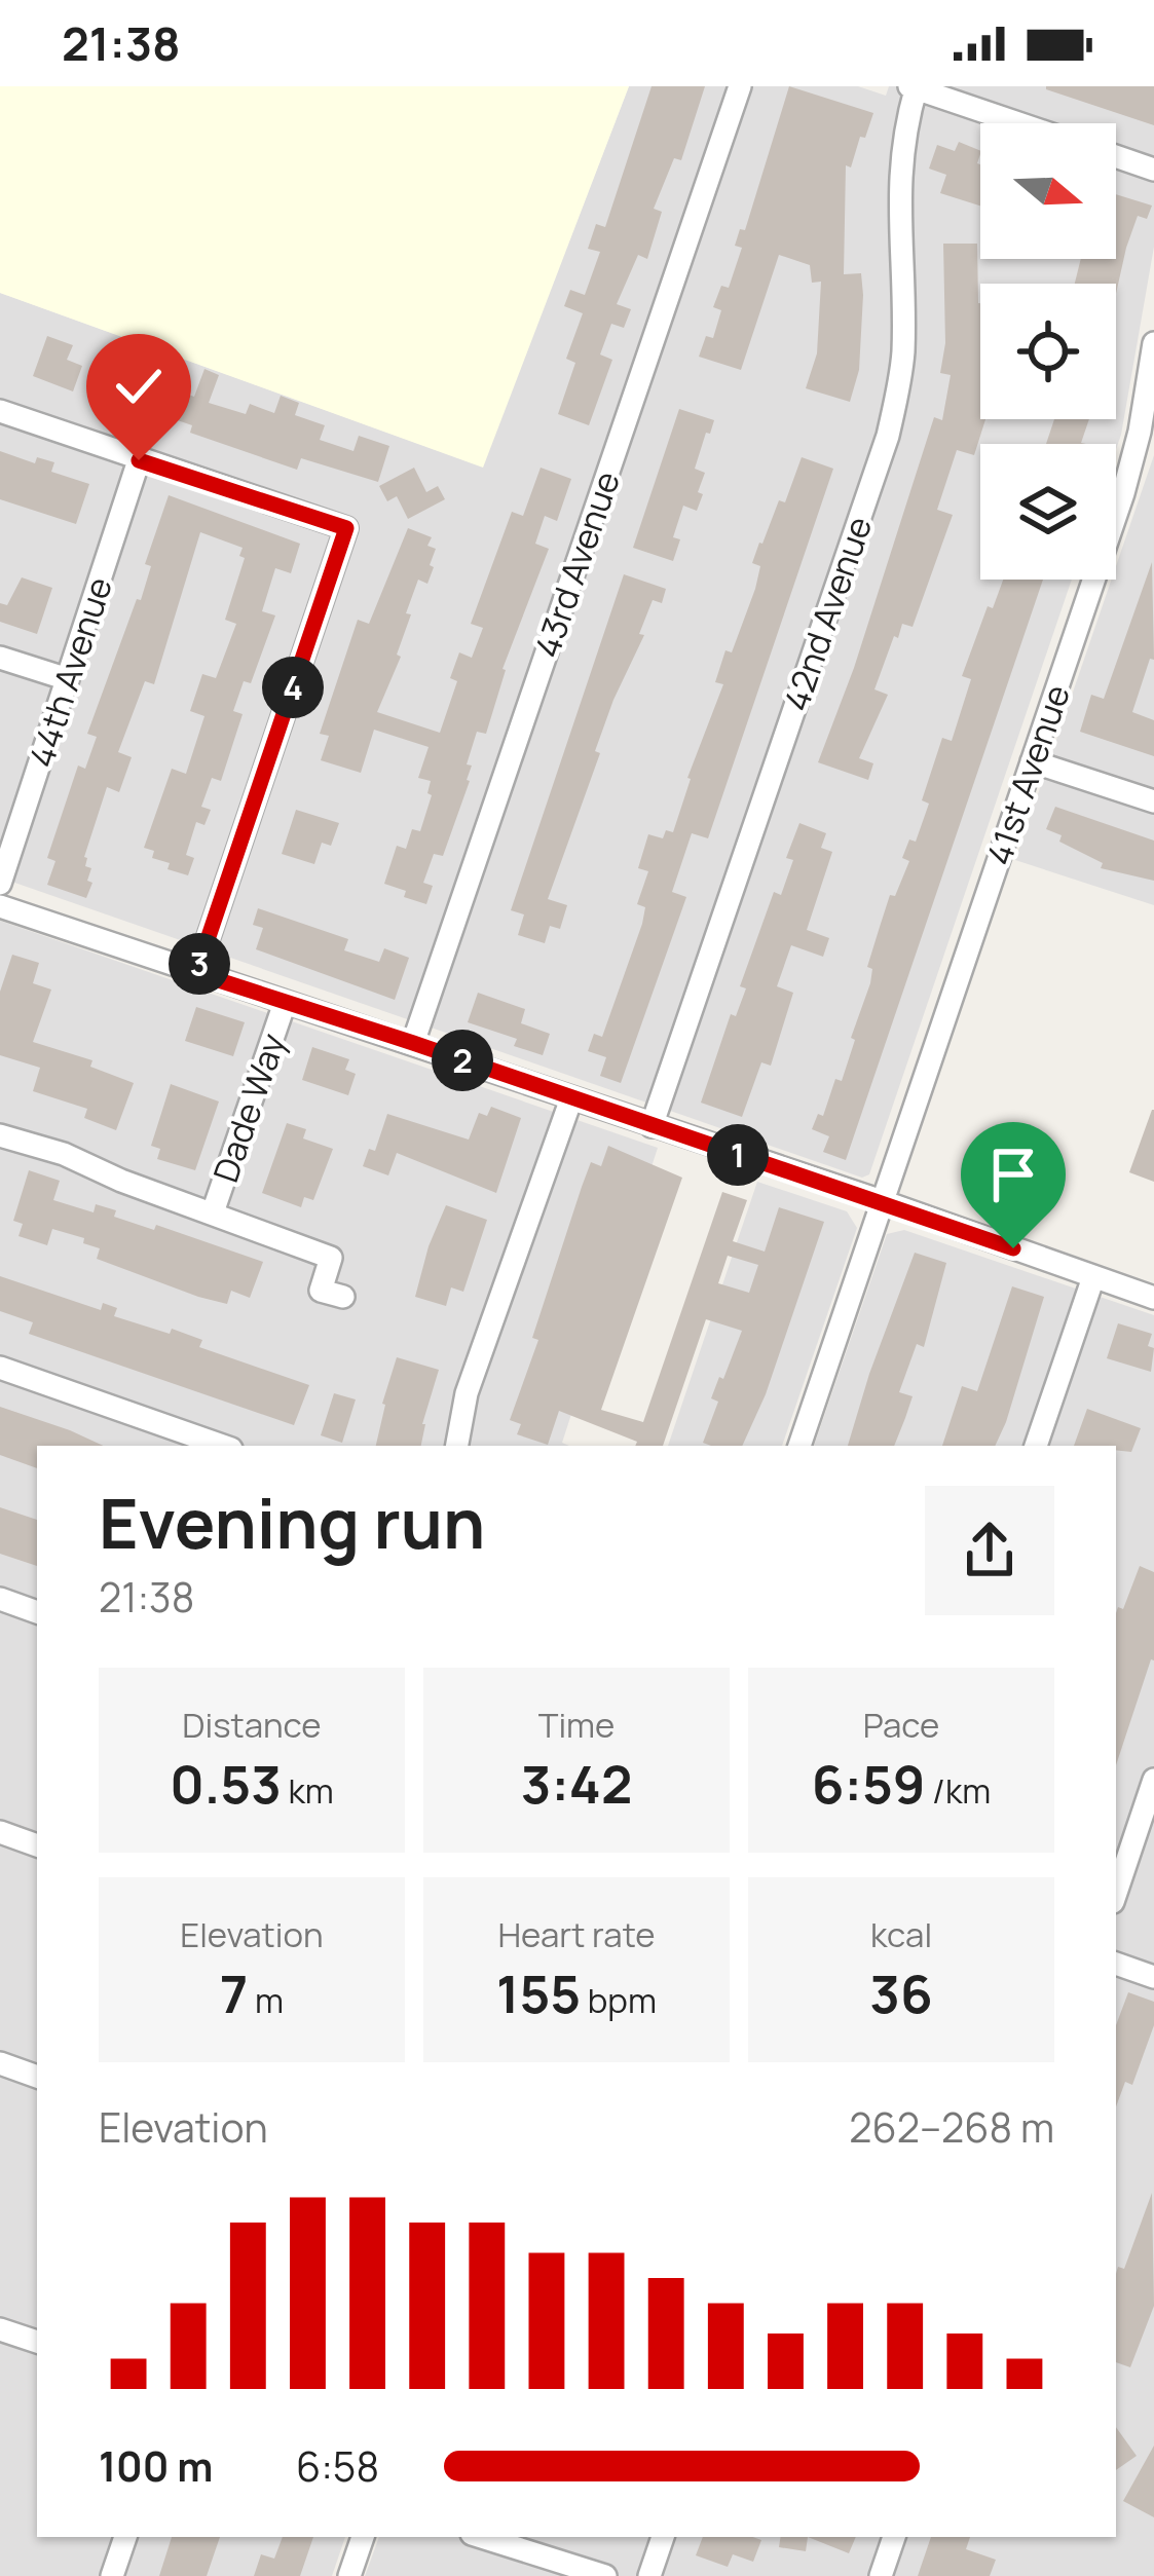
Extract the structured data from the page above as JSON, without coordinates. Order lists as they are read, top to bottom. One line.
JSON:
{"streets":{"street":["43rd Avenue","42nd Avenue","44th Avenue","41st Avenue","Dade Way"]},"north":"right","page":{"status":"21:38","pins":["4","3","2","1"],"heading":["Evening run","21:38"],"stats":[["Distance","0.53 km"],["Time","3:42"],["Pace","6:59 /km"],["Elevation","7 m"],["Heart rate","155 bpm"],["kcal","36"]],"chart":["Elevation","262–268 m"],"list":[{"name":"100 m","note":"6:58"}]}}
